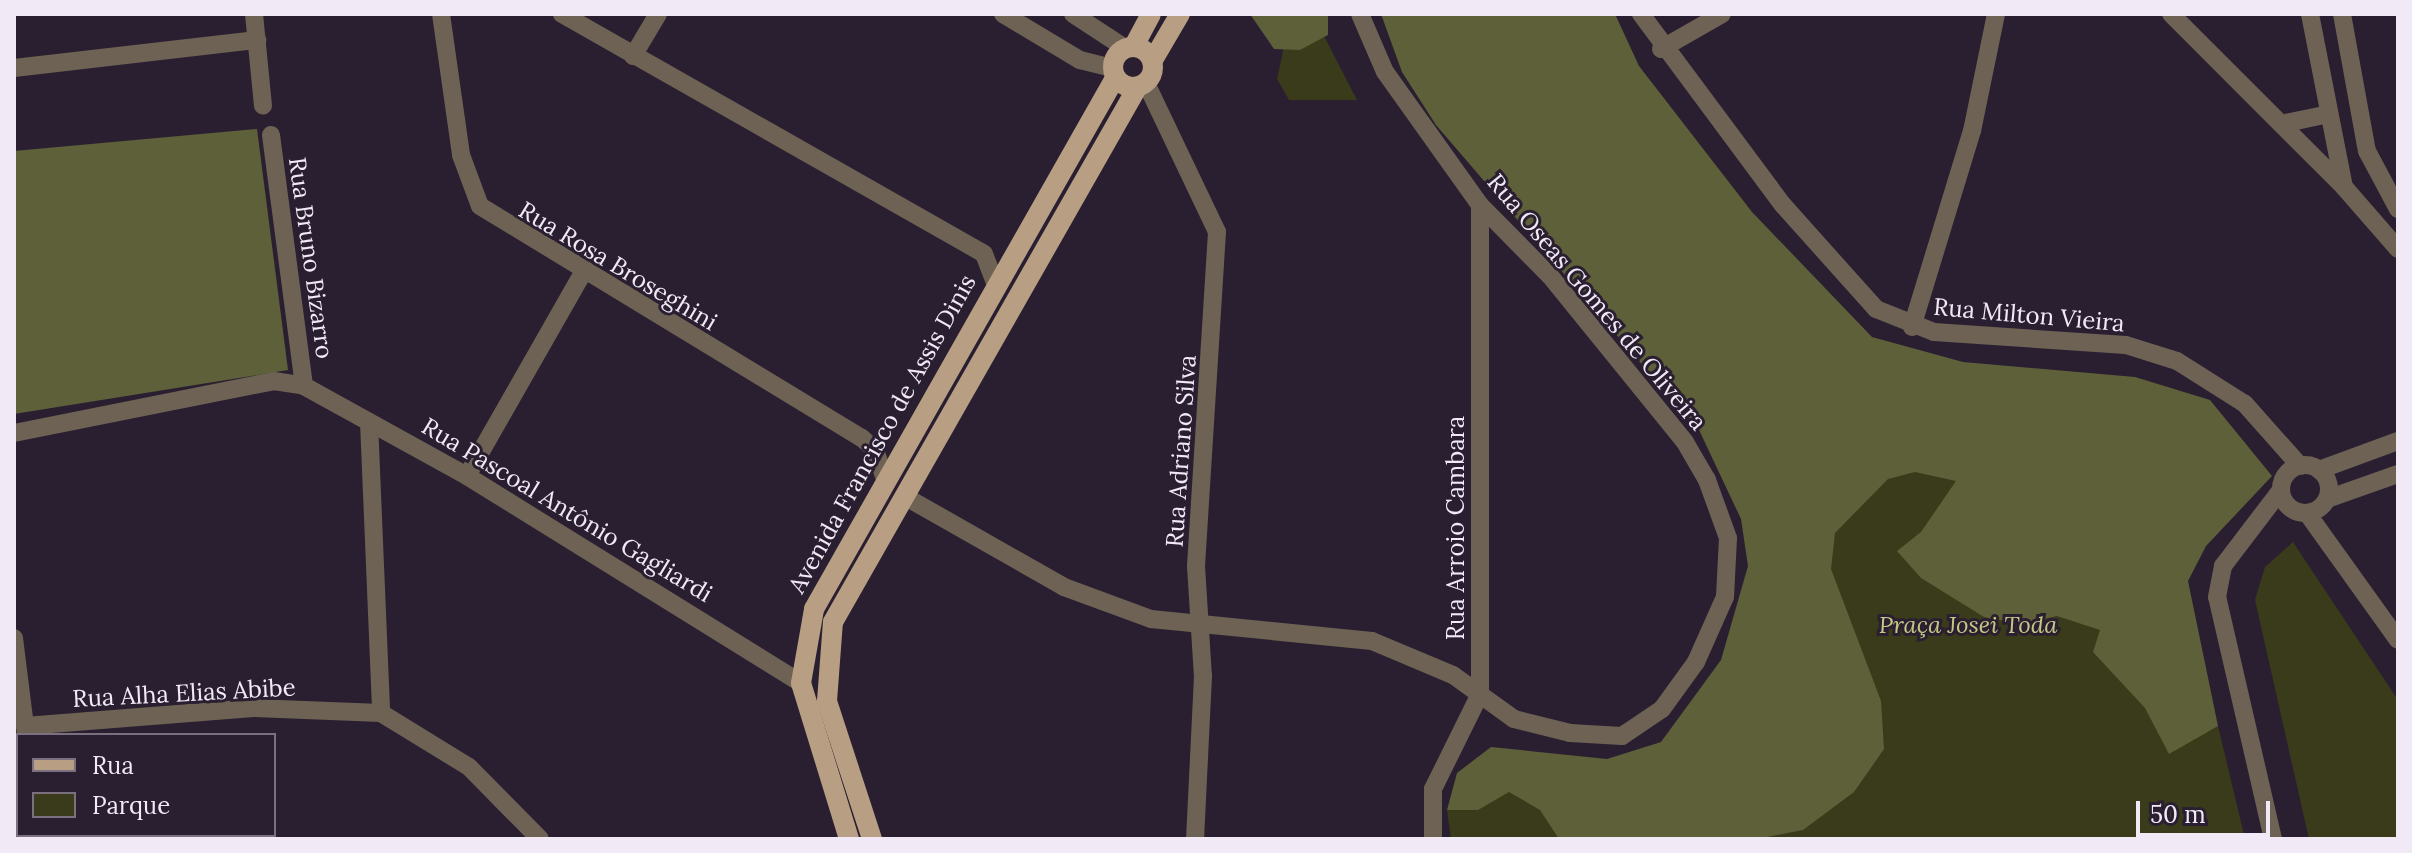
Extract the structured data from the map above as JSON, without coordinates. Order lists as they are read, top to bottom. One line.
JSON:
{"streets":{"main road":["Avenida Francisco de Assis Dinis"],"street":["Rua Bruno Bizarro","Rua Rosa Broseghini","Rua Oseas Gomes de Oliveira","Rua Milton Vieira","Rua Adriano Silva","Rua Pascoal Antônio Gagliardi","Rua Arroio Cambara","Rua Alha Elias Abibe"]},"crossings":[["Rua Bruno Bizarro","Rua Pascoal Antônio Gagliardi"],["Rua Rosa Broseghini","Avenida Francisco de Assis Dinis"],["Rua Oseas Gomes de Oliveira","Avenida Francisco de Assis Dinis"],["Rua Oseas Gomes de Oliveira","Rua Adriano Silva"],["Rua Oseas Gomes de Oliveira","Rua Arroio Cambara"],["Avenida Francisco de Assis Dinis","Rua Adriano Silva"],["Avenida Francisco de Assis Dinis","Rua Pascoal Antônio Gagliardi"]],"parks":["Praça Josei Toda"],"legend":["Rua","Parque"],"scale_bar":"50 m"}
